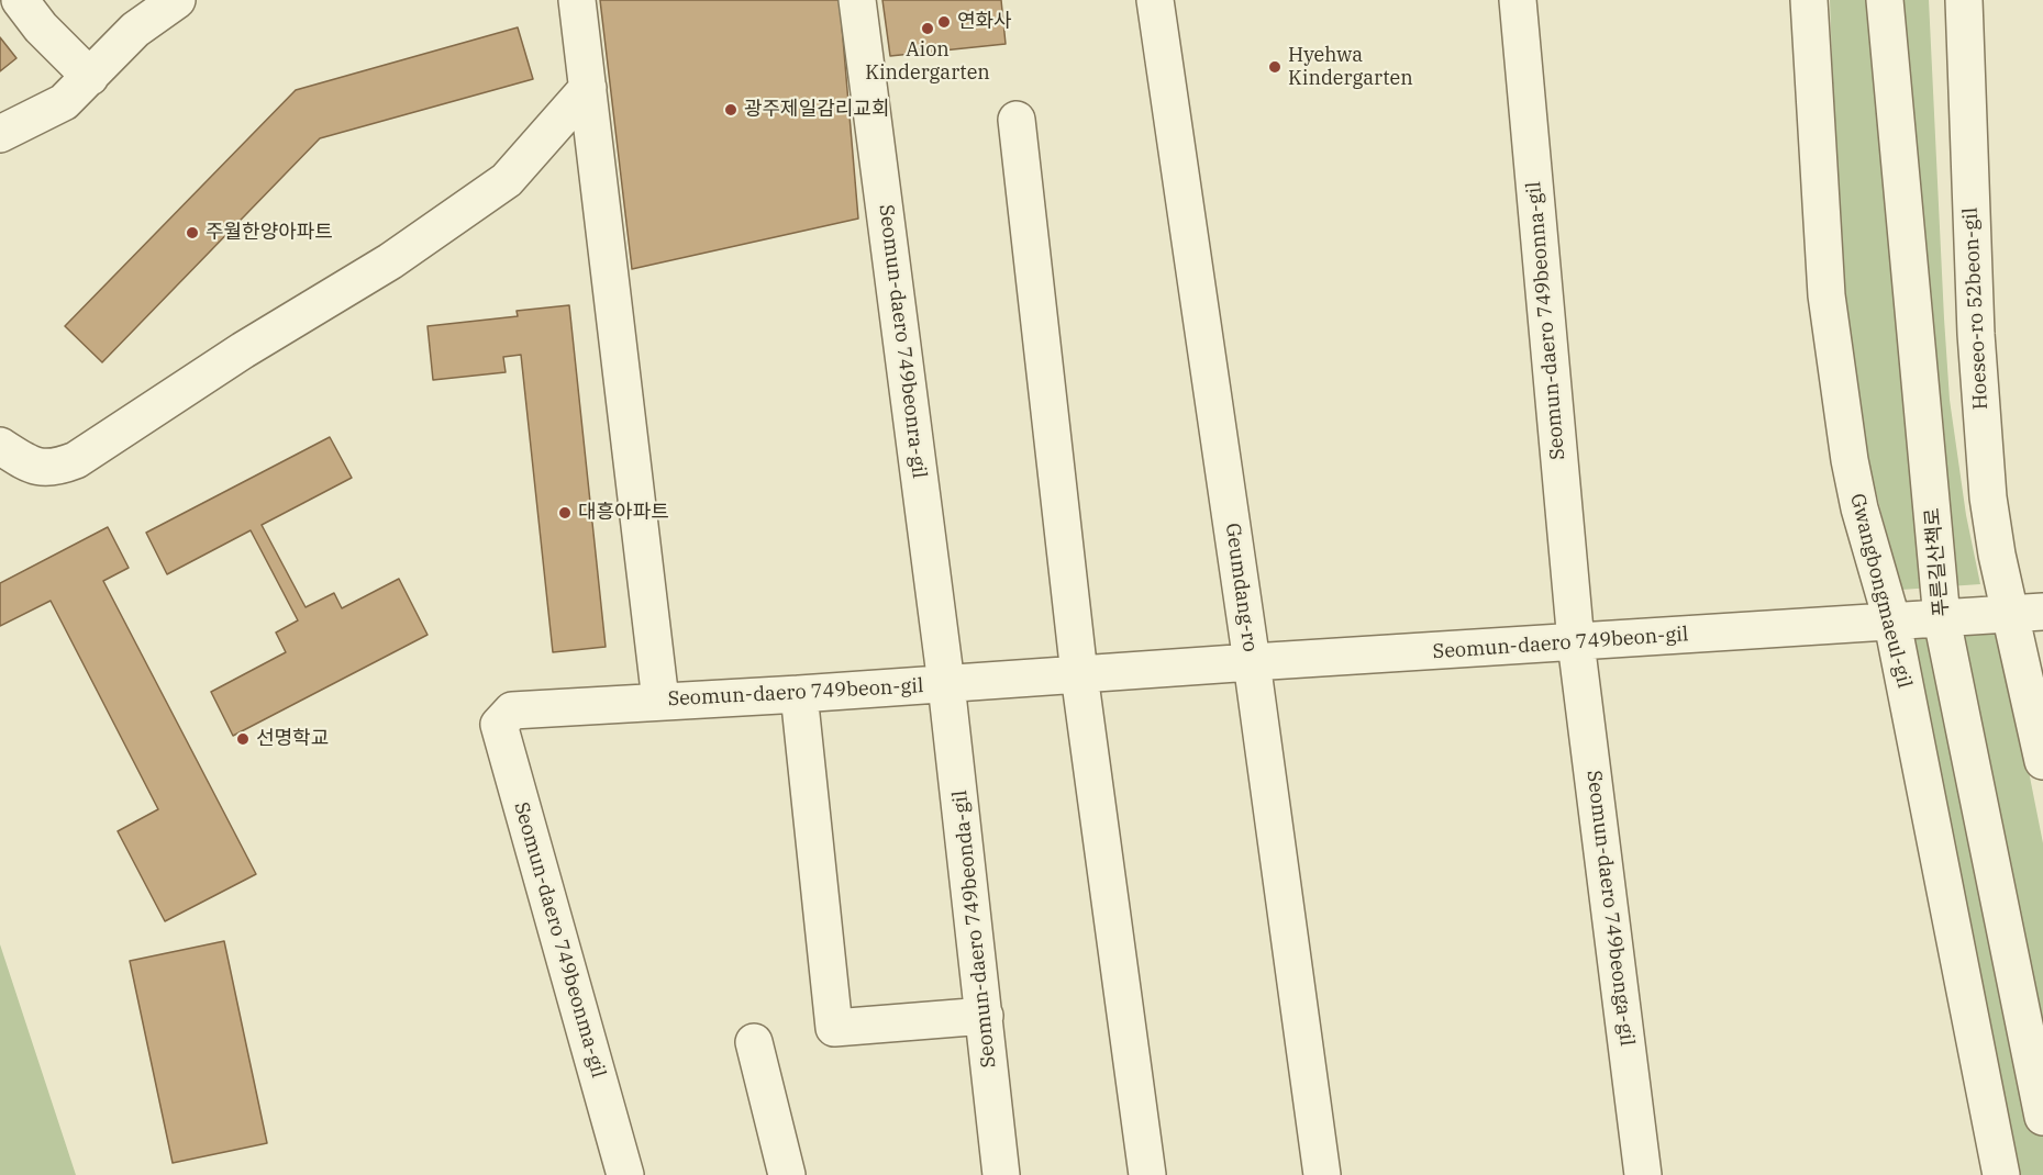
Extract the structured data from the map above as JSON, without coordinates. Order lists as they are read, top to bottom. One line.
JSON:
{"streets":{"street":["Hoeseo-ro 52beon-gil","Seomun-daero 749beonna-gil","Seomun-daero 749beonra-gil","푸른길산책로","Geumdang-ro","Gwangbongmaeul-gil","Seomun-daero 749beon-gil","Seomun-daero 749beonga-gil","Seomun-daero 749beonda-gil","Seomun-daero 749beonma-gil"]},"crossings":[["Hoeseo-ro 52beon-gil","Seomun-daero 749beon-gil"],["Seomun-daero 749beonna-gil","Seomun-daero 749beon-gil"],["Seomun-daero 749beonna-gil","Seomun-daero 749beonga-gil"],["Seomun-daero 749beonra-gil","Seomun-daero 749beon-gil"],["Seomun-daero 749beonra-gil","Seomun-daero 749beonda-gil"],["푸른길산책로","Seomun-daero 749beon-gil"],["Geumdang-ro","Seomun-daero 749beon-gil"],["Gwangbongmaeul-gil","Seomun-daero 749beon-gil"],["Seomun-daero 749beon-gil","Seomun-daero 749beonga-gil"],["Seomun-daero 749beon-gil","Seomun-daero 749beonda-gil"],["Seomun-daero 749beon-gil","Seomun-daero 749beonma-gil"]],"places":["연화사","Aion Kindergarten","Hyehwa Kindergarten","광주제일감리교회","주월한양아파트","대흥아파트","선명학교"]}
